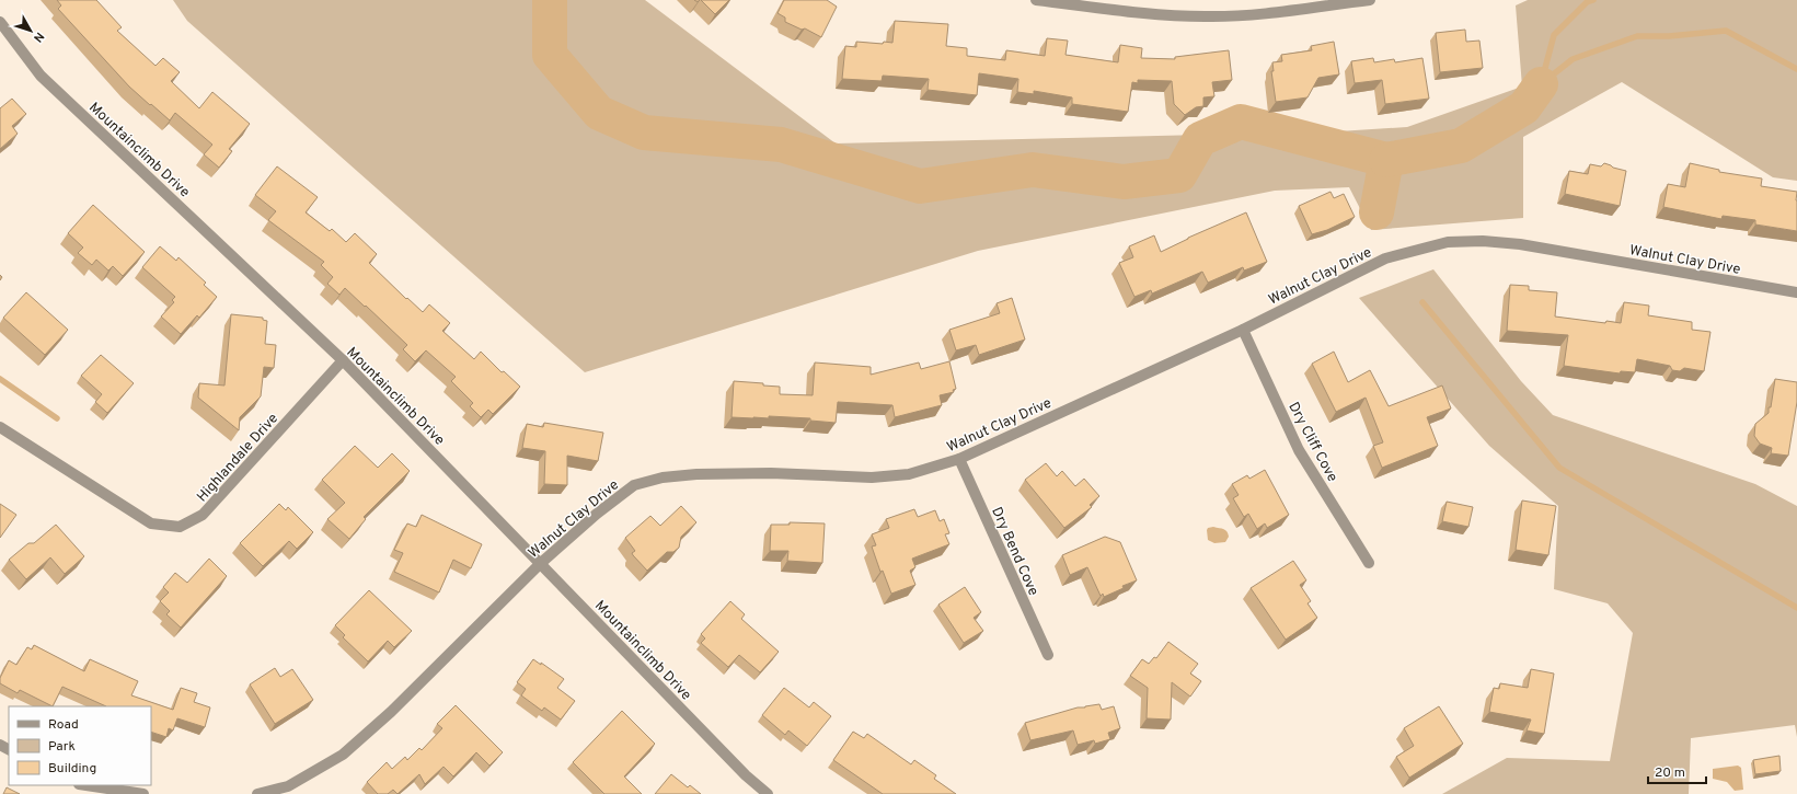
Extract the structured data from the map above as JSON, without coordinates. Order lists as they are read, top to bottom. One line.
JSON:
{"streets":{"street":["Mountainclimb Drive","Walnut Clay Drive","Dry Cliff Cove","Highlandale Drive","Dry Bend Cove"]},"crossings":[["Mountainclimb Drive","Walnut Clay Drive"],["Mountainclimb Drive","Highlandale Drive"],["Walnut Clay Drive","Dry Cliff Cove"],["Walnut Clay Drive","Dry Bend Cove"]],"legend":["Road","Park","Building"],"scale_bar":"20 m","north":"bottom right"}
